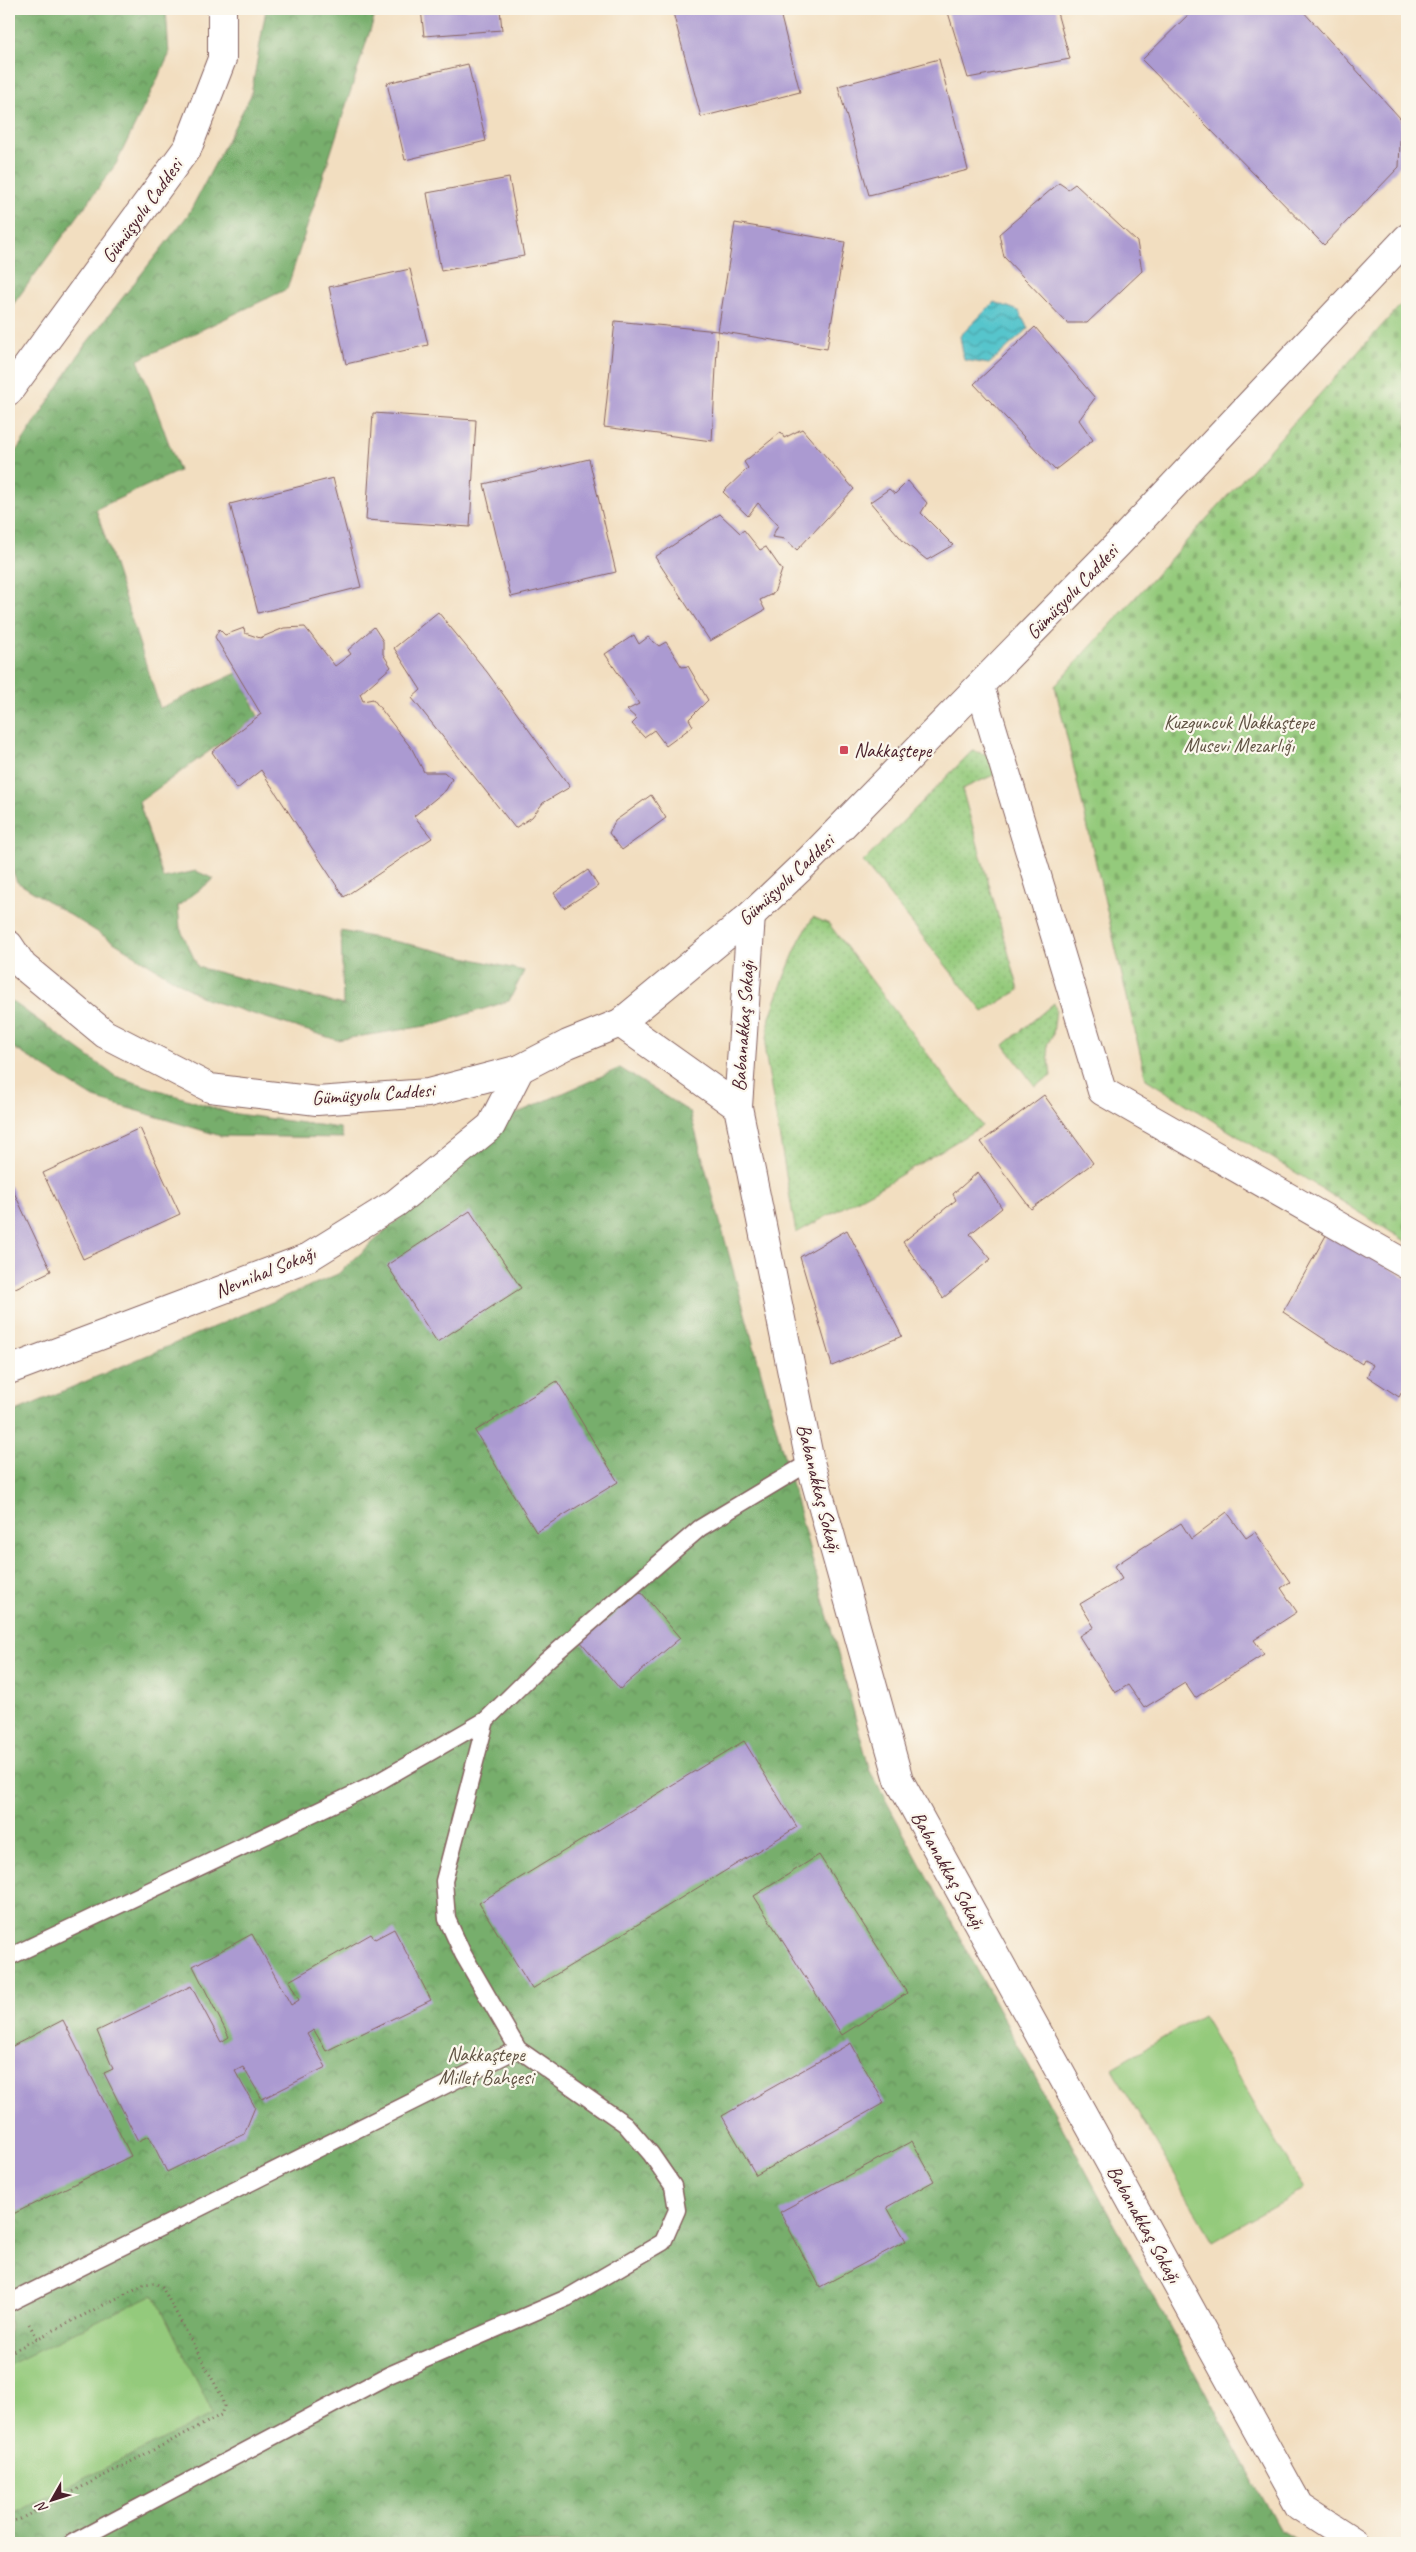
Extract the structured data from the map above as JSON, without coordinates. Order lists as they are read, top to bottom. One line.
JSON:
{"streets":{"street":["Gümüşyolu Caddesi","Babanakkaş Sokağı","Nevnihal Sokağı"]},"crossings":[["Gümüşyolu Caddesi","Babanakkaş Sokağı"],["Gümüşyolu Caddesi","Nevnihal Sokağı"]],"parks":["Kuzguncuk Nakkaştepe Musevi Mezarlığı","Nakkaştepe Millet Bahçesi"],"places":{"transit":["Nakkaştepe"]},"north":"bottom left"}
